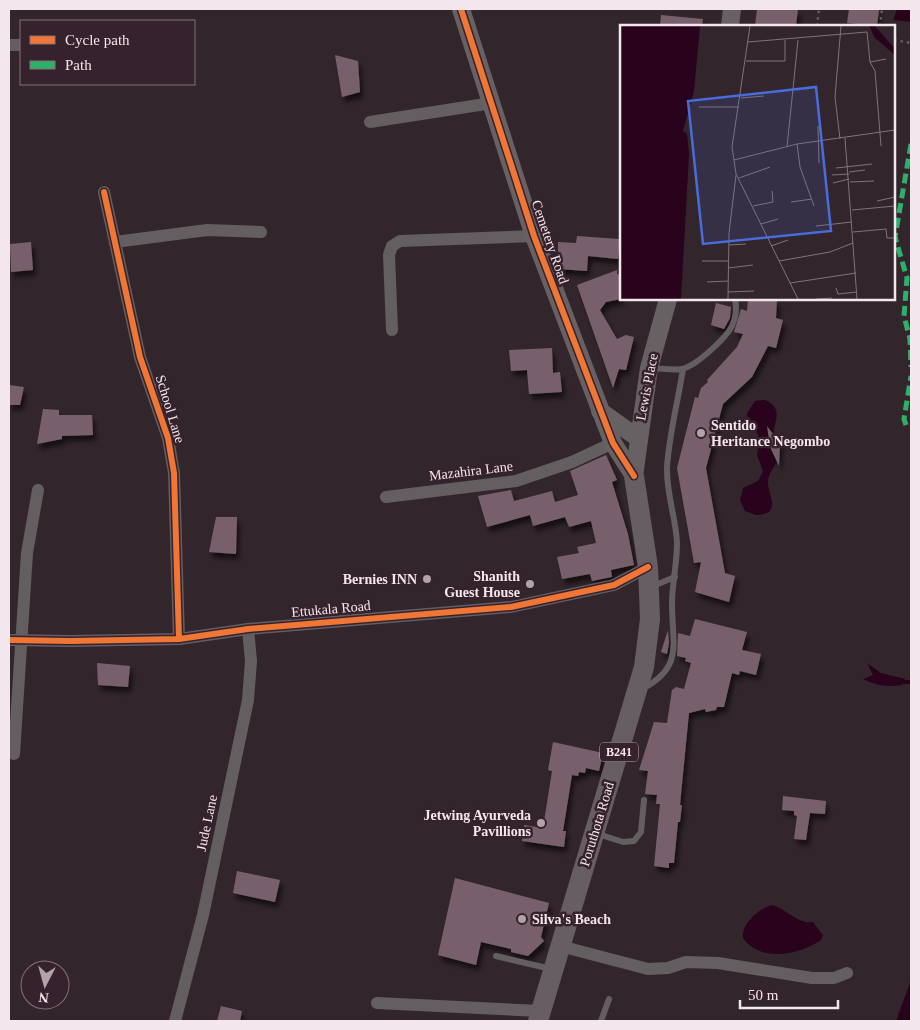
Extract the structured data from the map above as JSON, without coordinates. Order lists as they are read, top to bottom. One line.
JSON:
{"streets":{"main road":["B241","Poruthota Road"],"street":["Cemetery Road","Lewis Place","School Lane","Mazahira Lane","Ettukala Road","Jude Lane"]},"crossings":[["Cemetery Road","Lewis Place"],["Cemetery Road","Mazahira Lane"],["Cemetery Road","Poruthota Road"],["Lewis Place","Poruthota Road"],["School Lane","Ettukala Road"],["Ettukala Road","Jude Lane"],["Ettukala Road","Poruthota Road"]],"places":["Sentido Heritance Negombo","Bernies INN","Shanith Guest House","Jetwing Ayurveda Pavillions","Silva's Beach"],"legend":["Cycle path","Path"],"scale_bar":"50 m","north":"bottom"}
